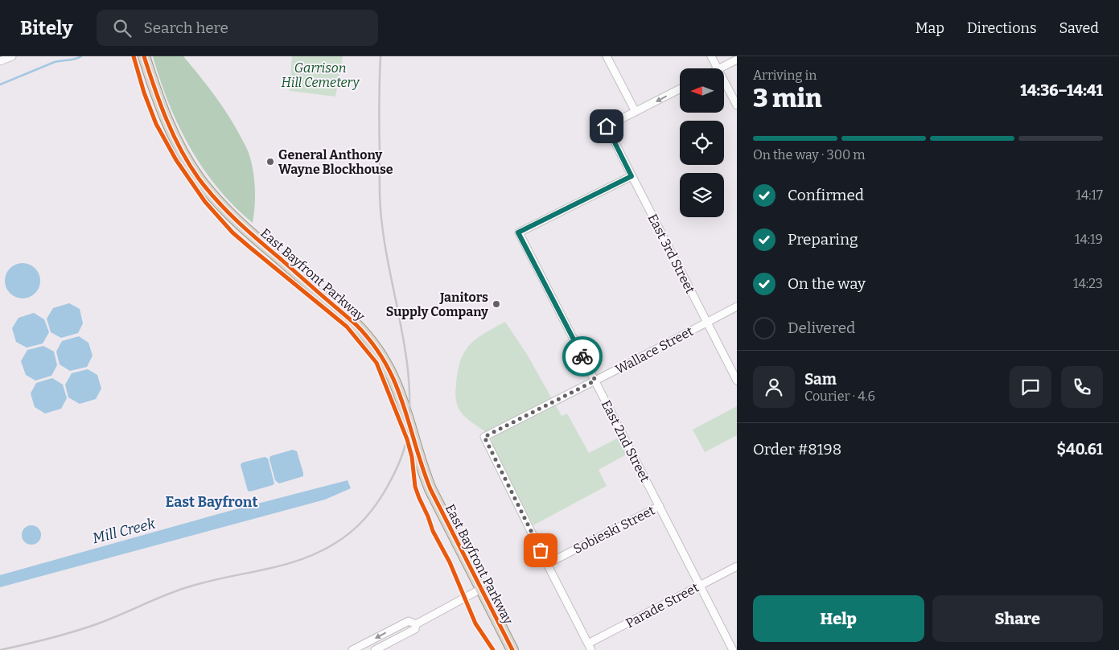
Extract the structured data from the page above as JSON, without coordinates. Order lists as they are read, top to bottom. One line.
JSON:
{"streets":{"highway":["East Bayfront Parkway"],"street":["East 3rd Street","Wallace Street","East 2nd Street","Sobieski Street","Parade Street"]},"crossings":[["East 3rd Street","Wallace Street"],["East 3rd Street","East 2nd Street"],["Wallace Street","East 2nd Street"],["Wallace Street","Sobieski Street"],["East 2nd Street","Sobieski Street"],["East 2nd Street","Parade Street"]],"districts":["East Bayfront"],"water":["Mill Creek"],"parks":["Garrison Hill Cemetery"],"places":["General Anthony Wayne Blockhouse","Janitors Supply Company"],"north":"left","page":{"header":"Bitely","search":"Search here","nav":["Map","Directions","Saved"],"heading":["3 min","Arriving in","14:36–14:41"],"panel":["Sam","Courier · 4.6","Order #8198","$40.61"],"bar":"On the way · 300 m","list":[["Confirmed","14:17"],["Preparing","14:19"],["On the way","14:23"],"Delivered"],"buttons":["Help","Share"]}}
